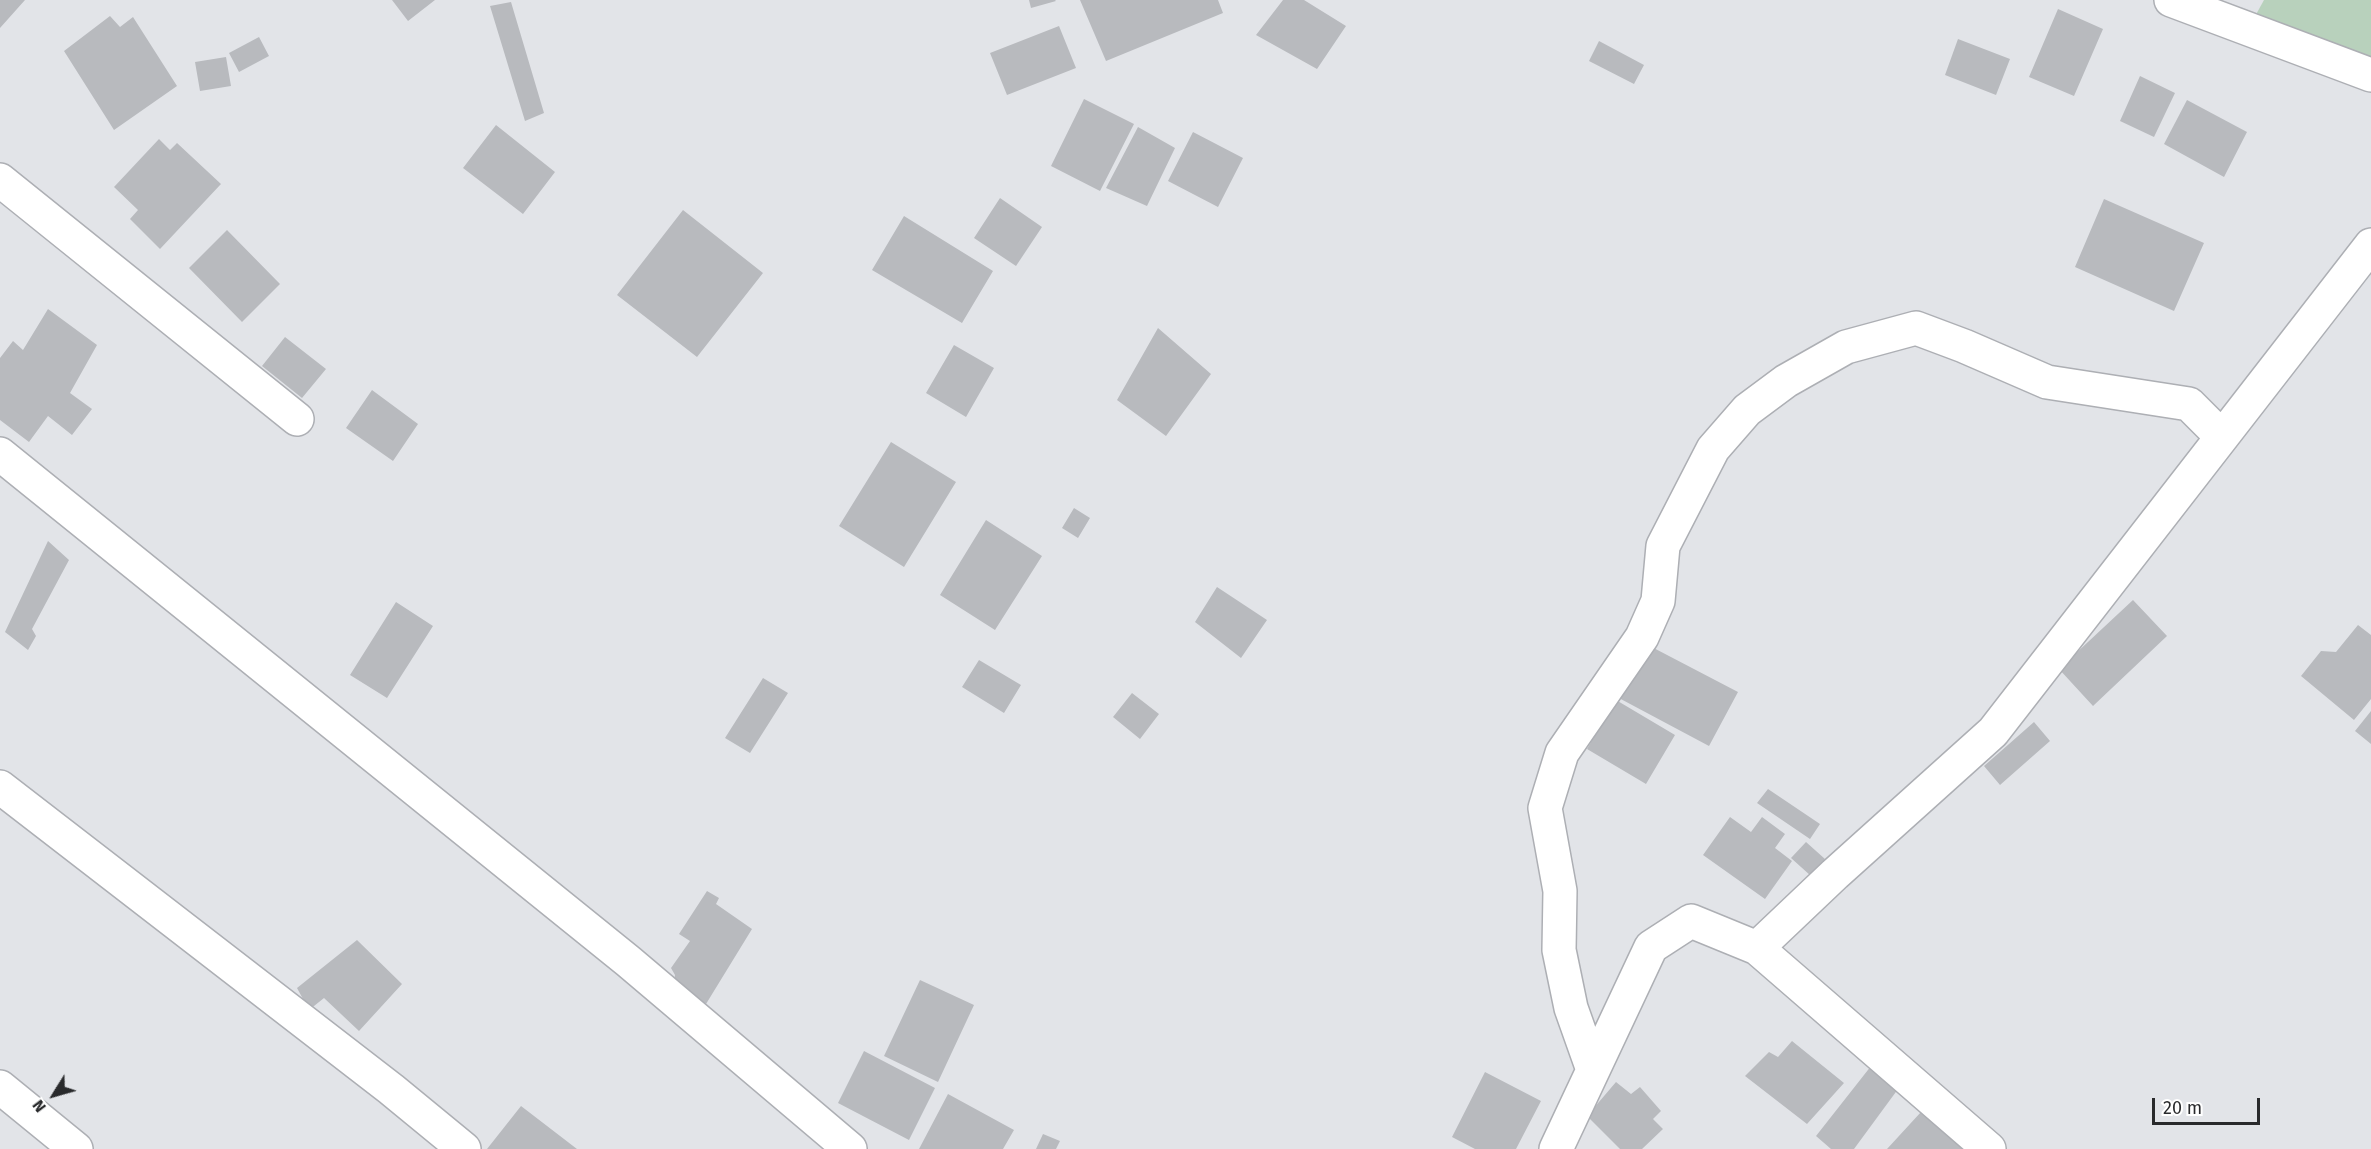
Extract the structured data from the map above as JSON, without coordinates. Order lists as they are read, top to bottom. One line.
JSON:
{"scale_bar":"20 m","north":"bottom left"}
